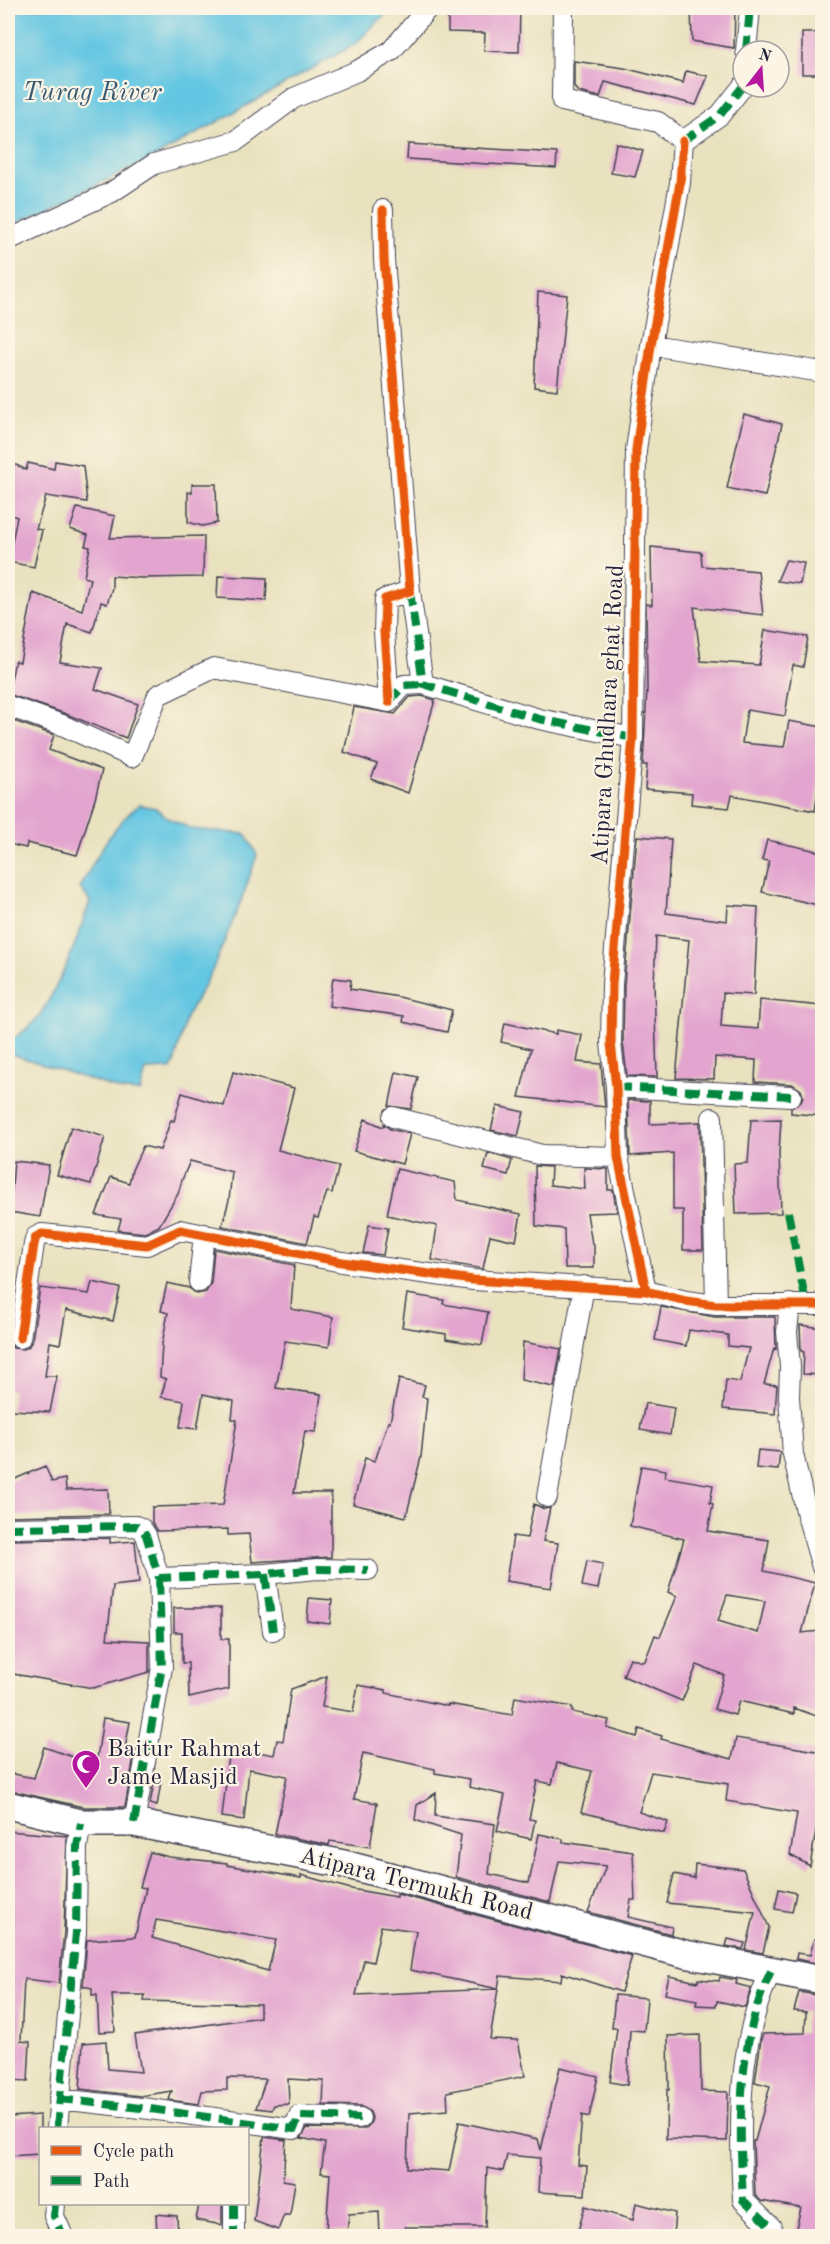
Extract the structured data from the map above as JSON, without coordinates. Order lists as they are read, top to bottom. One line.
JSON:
{"streets":{"main road":["Atipara Termukh Road"],"street":["Atipara Ghudhara ghat Road"]},"water":["Turag River"],"places":{"mosque":["Baitur Rahmat Jame Masjid"]},"legend":["Cycle path","Path"],"north":"top"}
